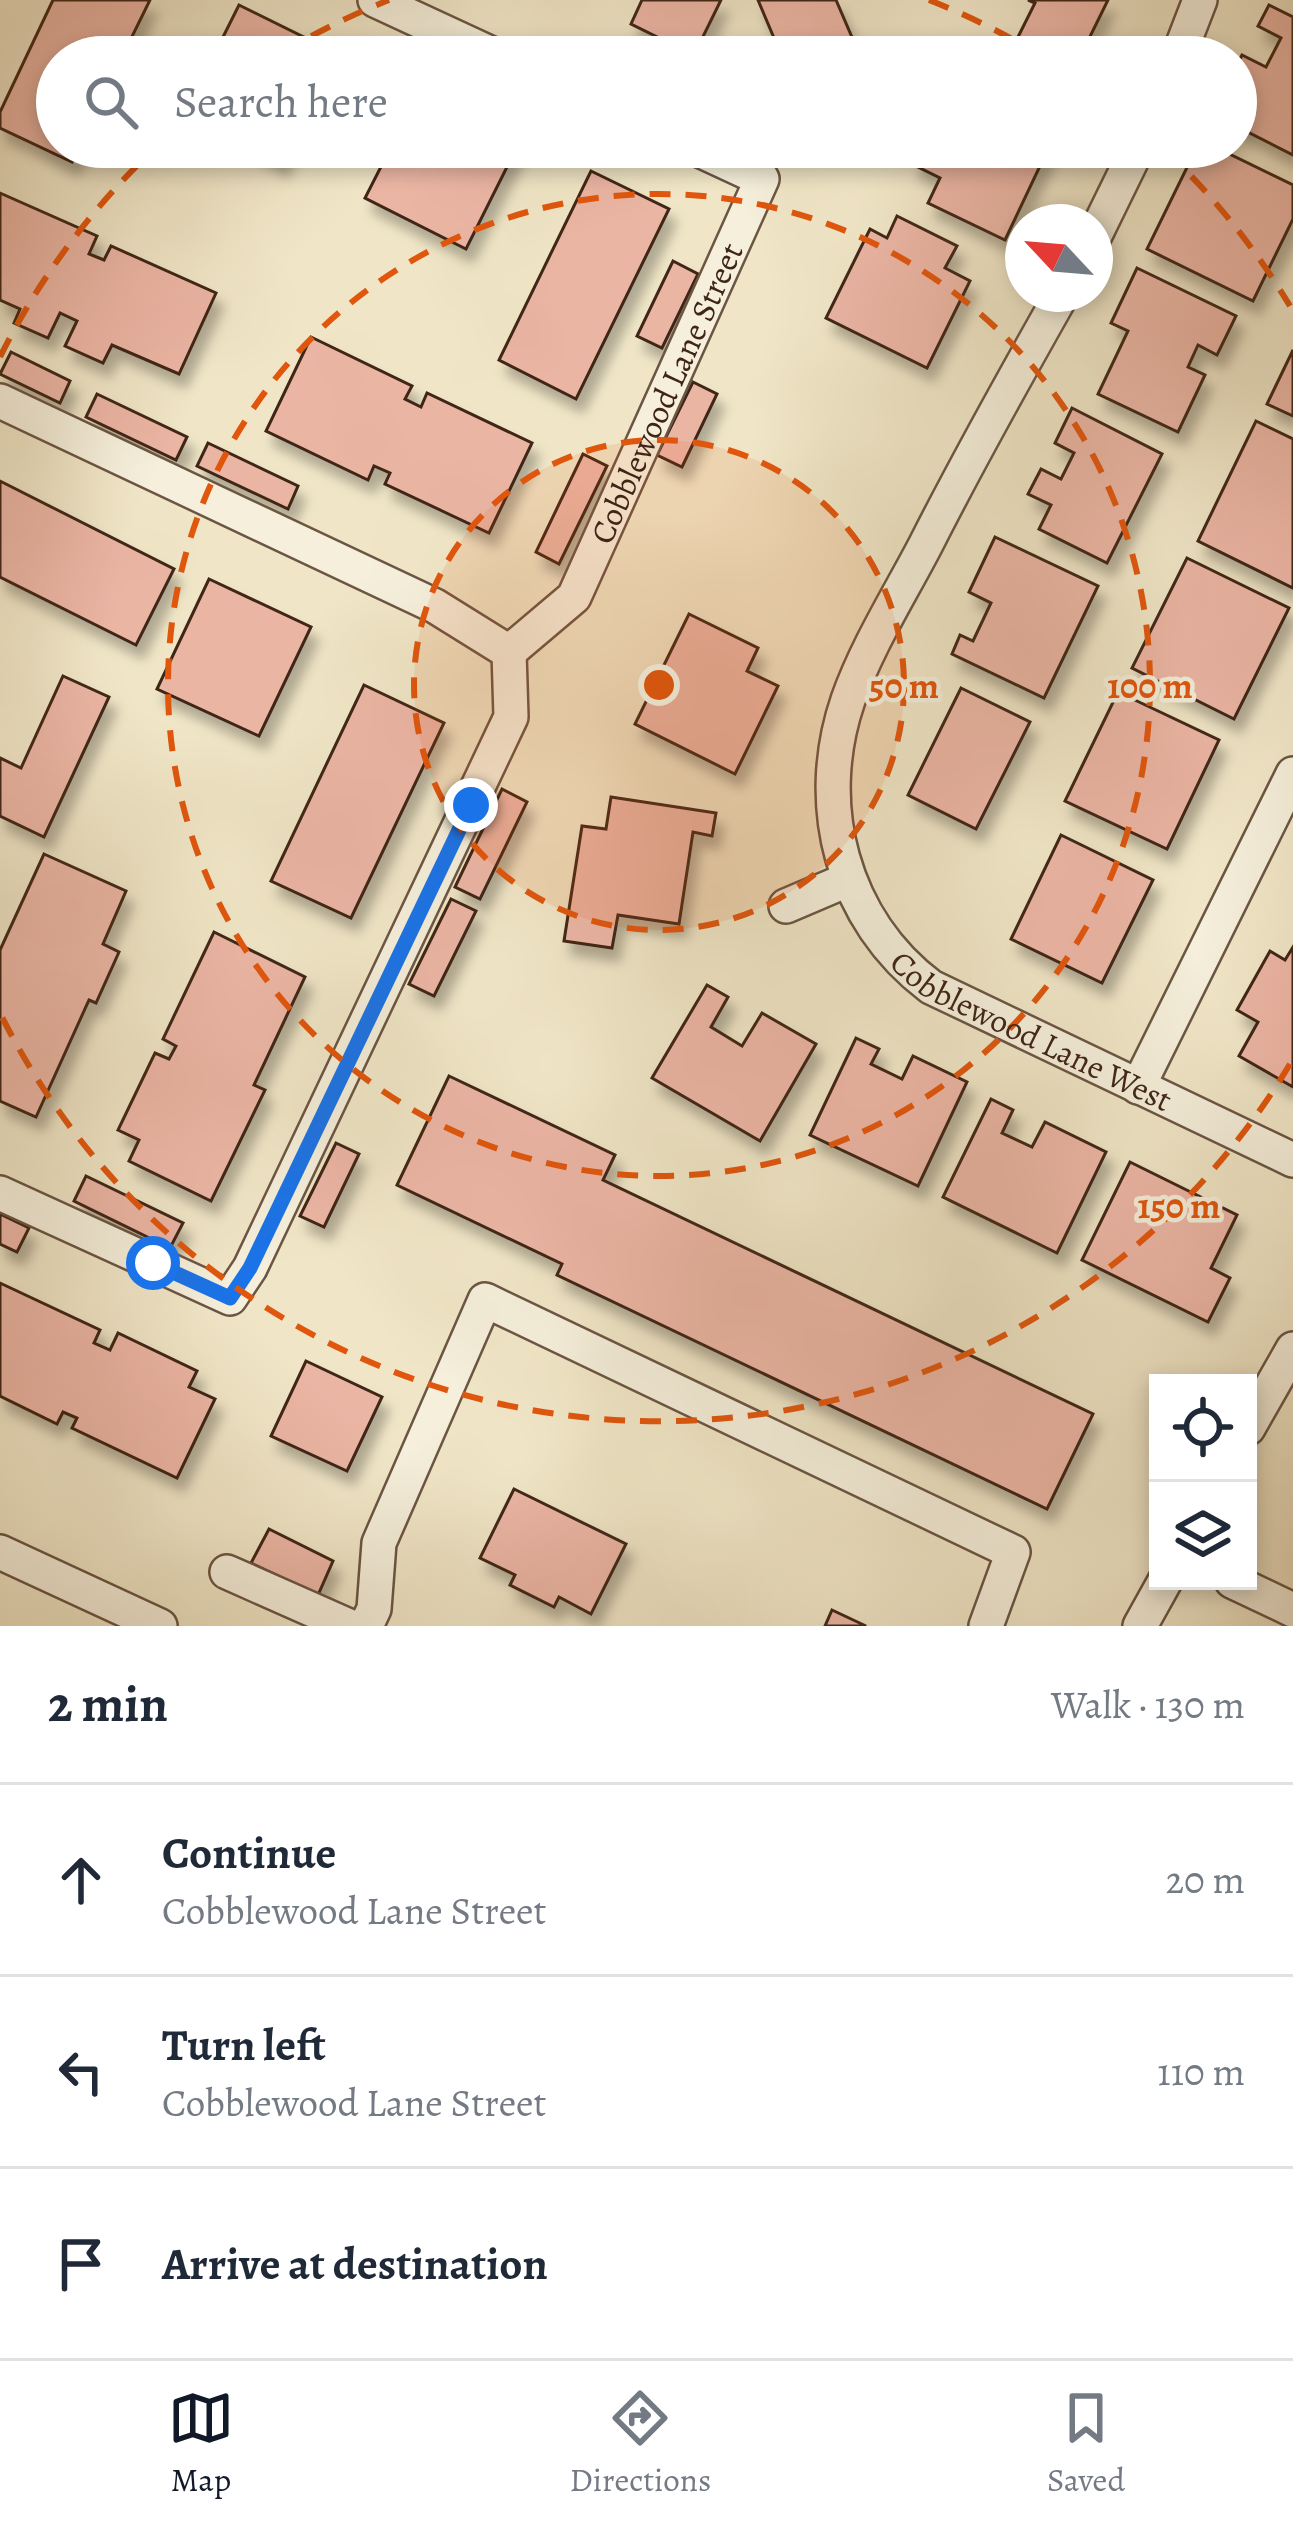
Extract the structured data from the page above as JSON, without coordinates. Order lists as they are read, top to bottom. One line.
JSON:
{"streets":{"street":["Cobblewood Lane Street","Cobblewood Lane West"]},"north":"top left","page":{"search":"Search here","heading":["2 min","Walk · 130 m"],"list":[["Continue","Cobblewood Lane Street","20 m"],["Turn left","Cobblewood Lane Street","110 m"],"Arrive at destination"],"nav":["Map","Directions","Saved"]},"rings":["50 m","100 m","150 m"]}
